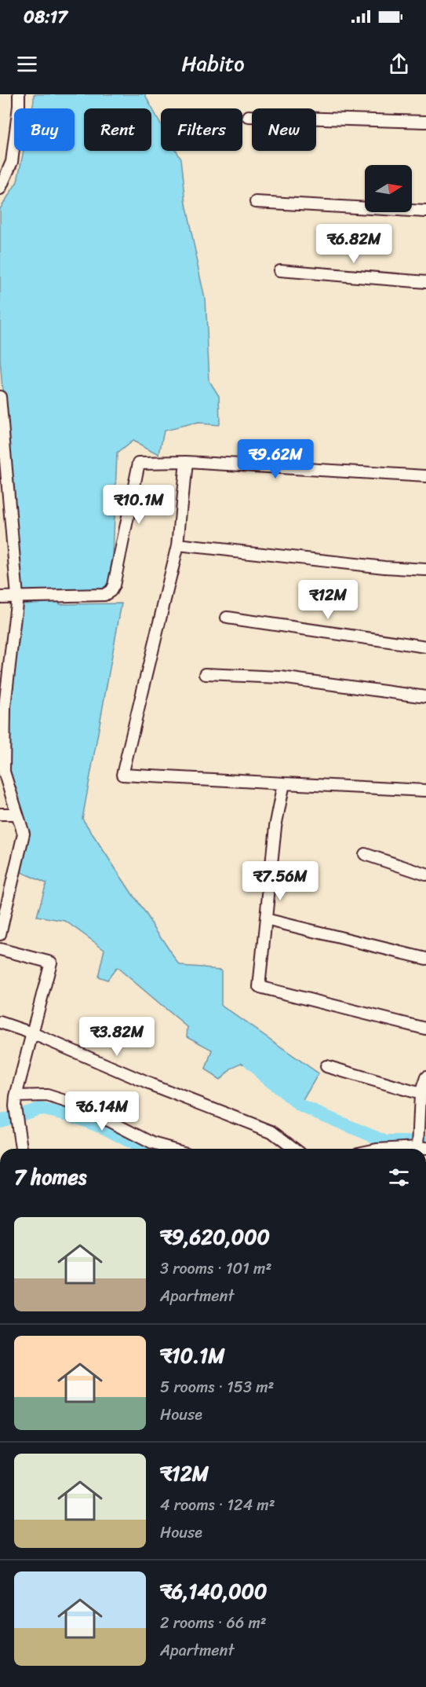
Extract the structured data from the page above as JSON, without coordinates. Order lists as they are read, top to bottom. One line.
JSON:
{"north":"right","page":{"status":"08:17","header":"Habito","chip":["Buy","Rent","Filters","New"],"price":["₹6.82M","₹9.62M","₹10.1M","₹12M","₹7.56M","₹3.82M","₹6.14M"],"heading":"7 homes","list":[{"name":"₹9,620,000","note":"3 rooms · 101 m² · Apartment"},{"name":"₹10.1M","note":"5 rooms · 153 m² · House"},{"name":"₹12M","note":"4 rooms · 124 m² · House"},{"name":"₹6,140,000","note":"2 rooms · 66 m² · Apartment"}]}}
